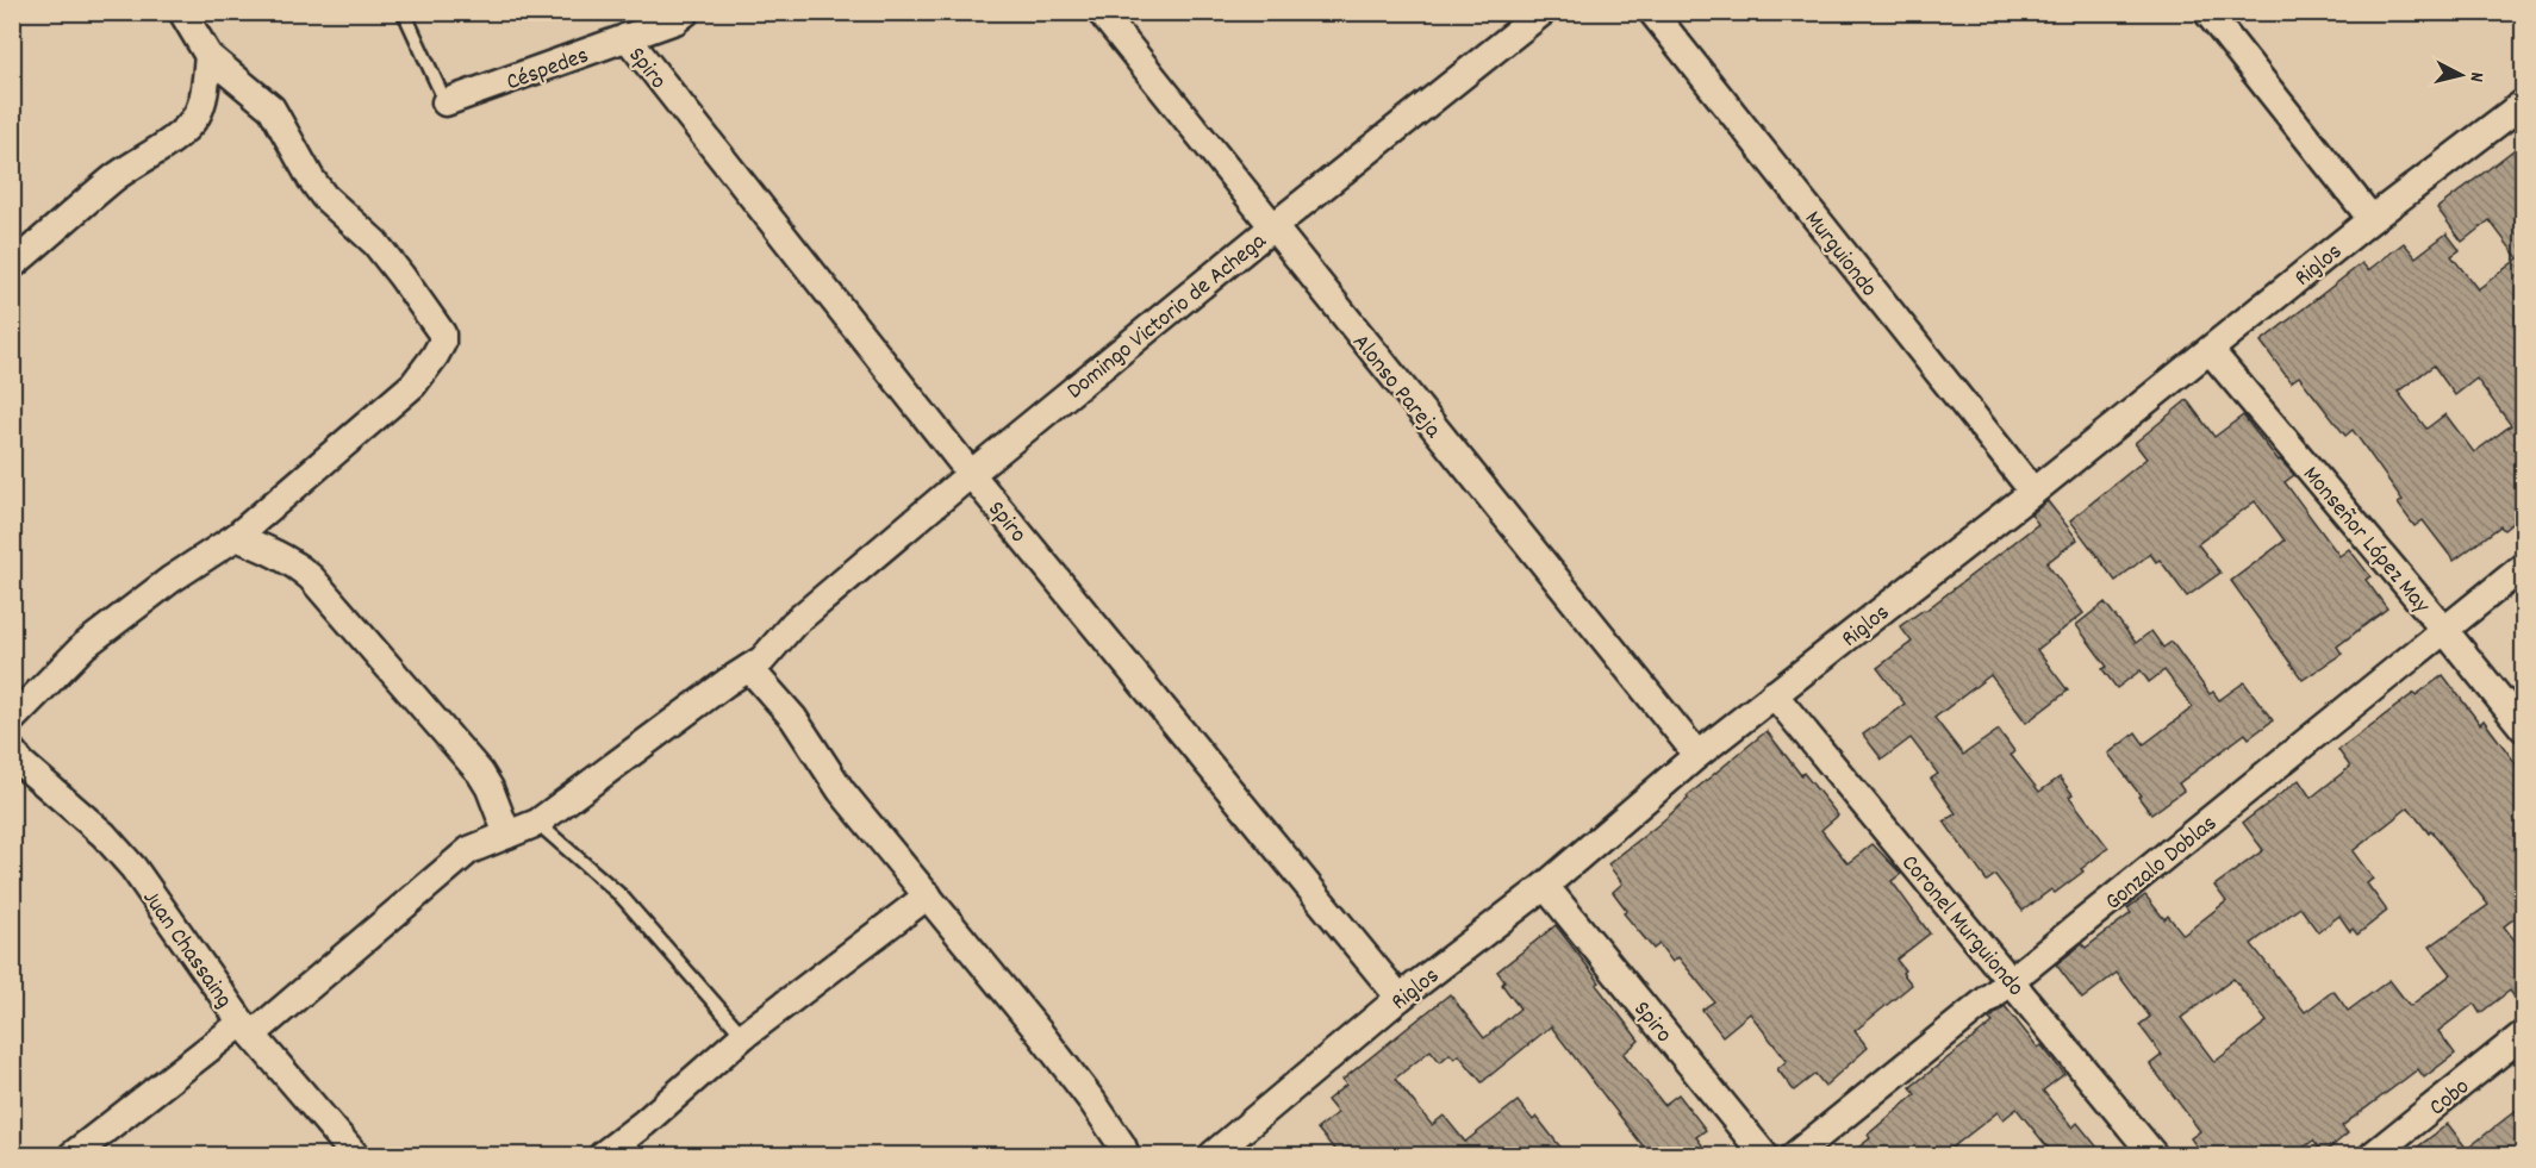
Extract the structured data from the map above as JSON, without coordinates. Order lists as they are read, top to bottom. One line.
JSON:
{"streets":{"street":["Céspedes","Spiro","Murguiondo","Riglos","Domingo Victorio de Achega","Alonso Pareja","Monseñor López May","Gonzalo Doblas","Coronel Murguiondo","Juan Chassaing","Cobo"]},"crossings":[["Céspedes","Spiro"],["Spiro","Riglos"],["Spiro","Domingo Victorio de Achega"],["Murguiondo","Riglos"],["Riglos","Alonso Pareja"],["Riglos","Monseñor López May"],["Riglos","Coronel Murguiondo"],["Domingo Victorio de Achega","Alonso Pareja"],["Domingo Victorio de Achega","Juan Chassaing"],["Monseñor López May","Gonzalo Doblas"],["Gonzalo Doblas","Coronel Murguiondo"]],"north":"right"}
